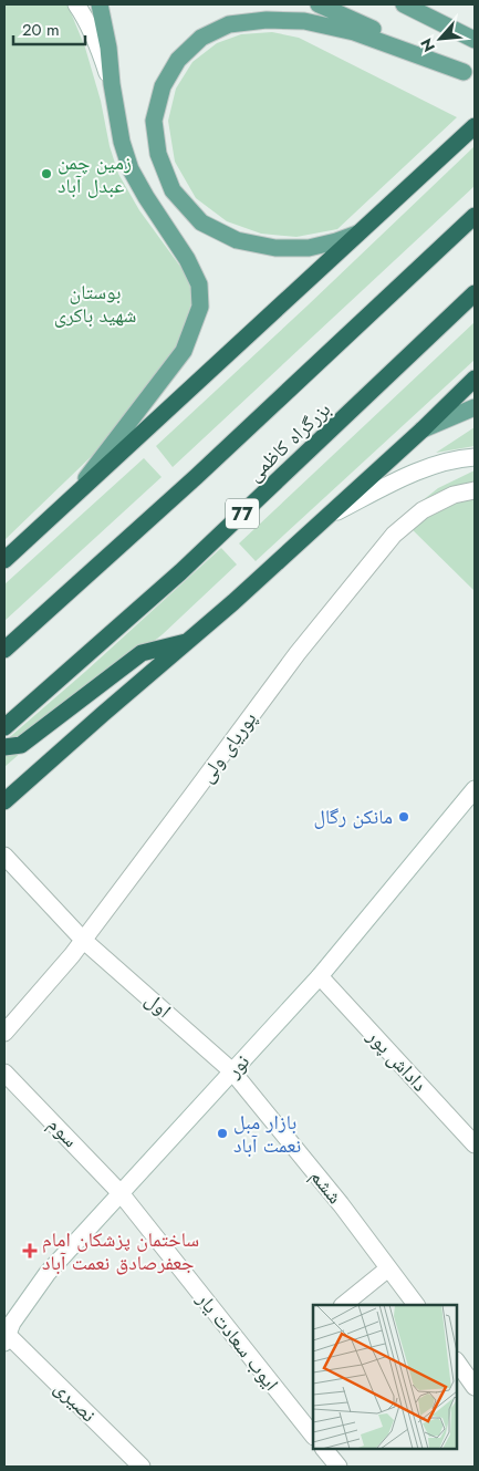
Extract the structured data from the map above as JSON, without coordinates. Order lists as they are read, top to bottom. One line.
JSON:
{"streets":{"highway":["بزرگراه کاظمی","77"],"street":["پوریای ولی","اول","داداش پور","نور","سوم","ششم","ایوب سعادت یار","نصیری"]},"crossings":[["پوریای ولی","اول"],["اول","نور"],["اول","ششم"],["داداش پور","نور"],["نور","سوم"],["نور","ششم"],["نور","ایوب سعادت یار"],["نور","نصیری"],["سوم","ایوب سعادت یار"]],"parks":["بوستان شهید باکری"],"places":{"other":["زمین چمن عبدل آباد","مانکن رگال","بازار مبل نعمت آباد"],"health":["ساختمان پزشکان امام جعفرصادق نعمت آباد"]},"scale_bar":"20 m","north":"bottom left"}
